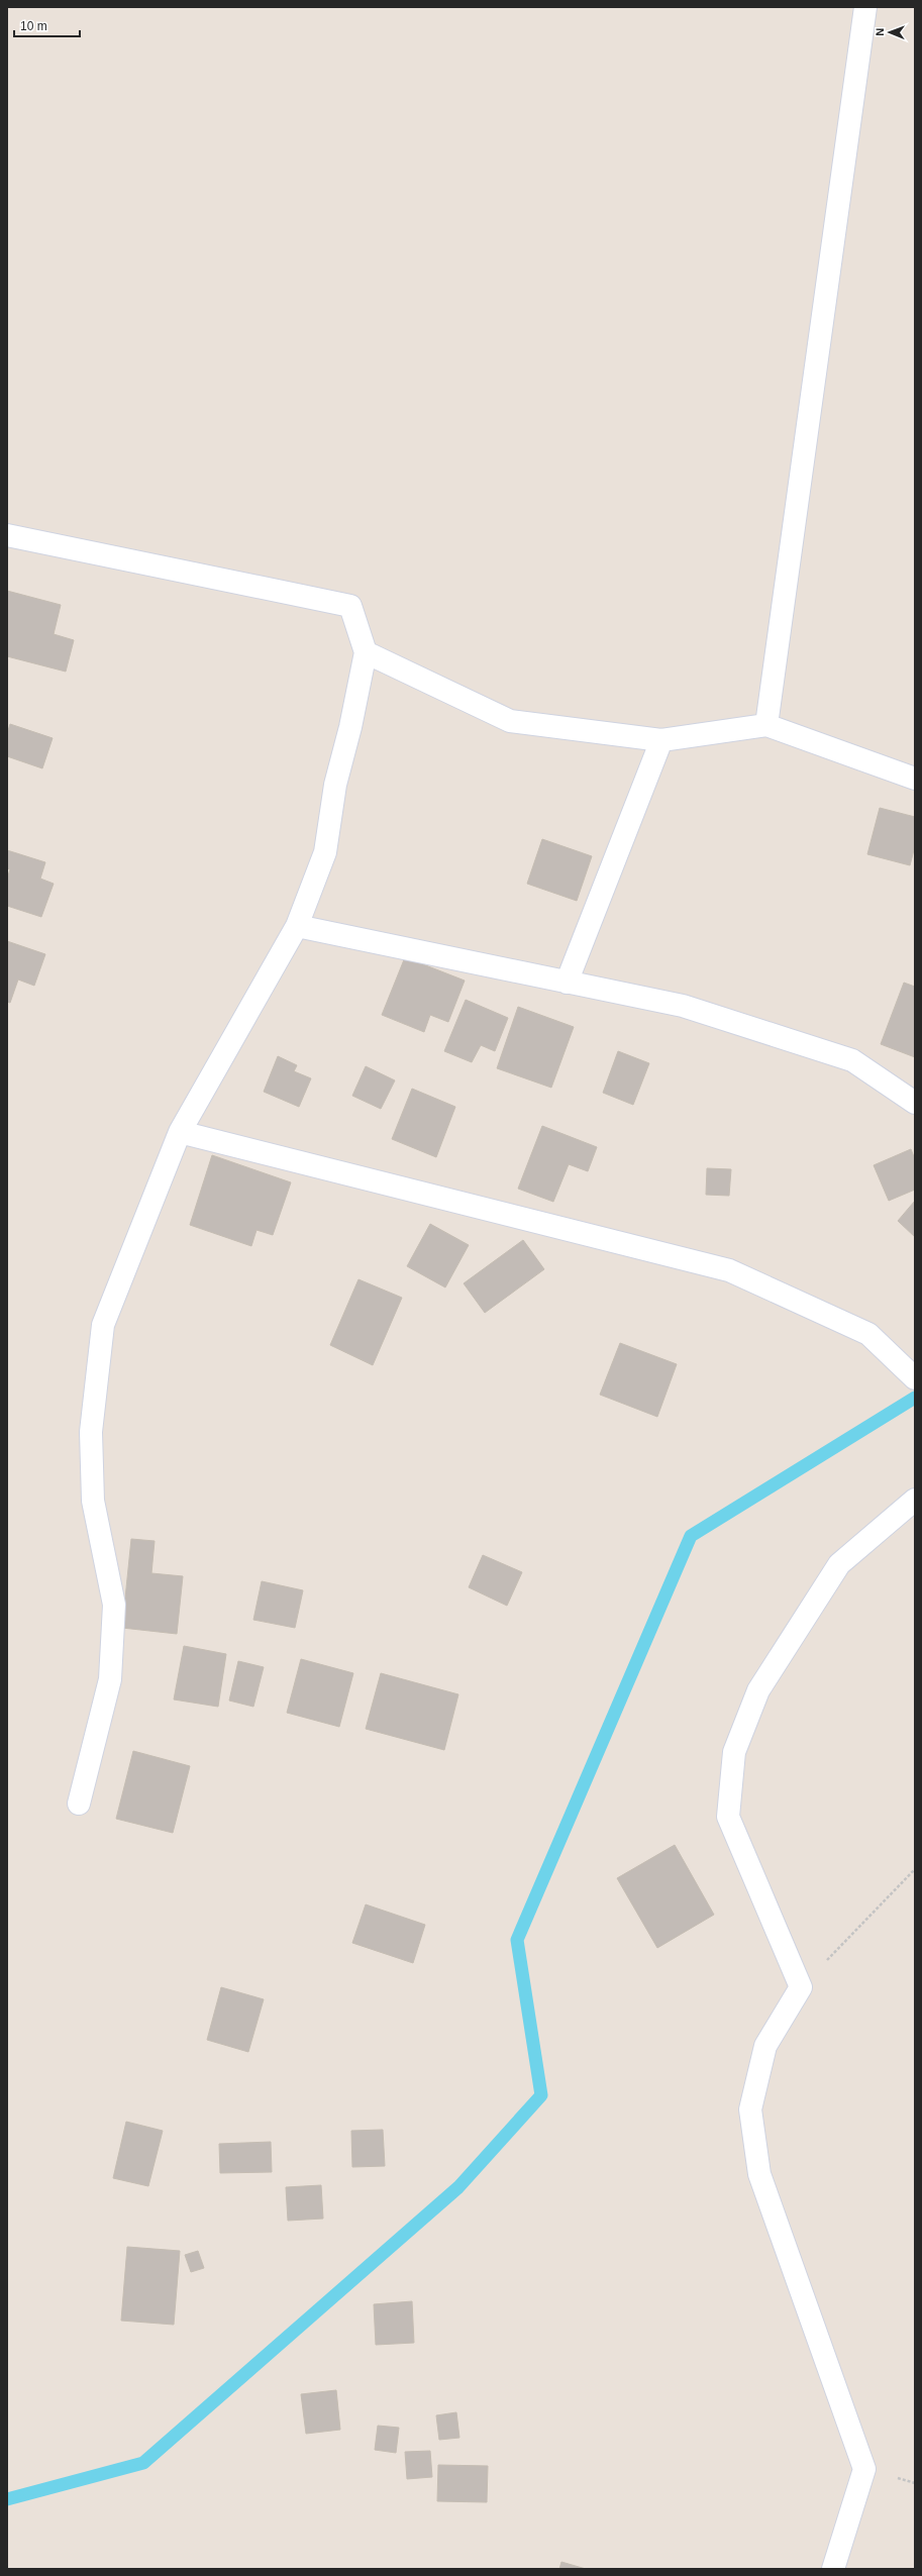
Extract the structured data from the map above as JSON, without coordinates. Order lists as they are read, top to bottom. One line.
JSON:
{"scale_bar":"10 m","north":"left"}
